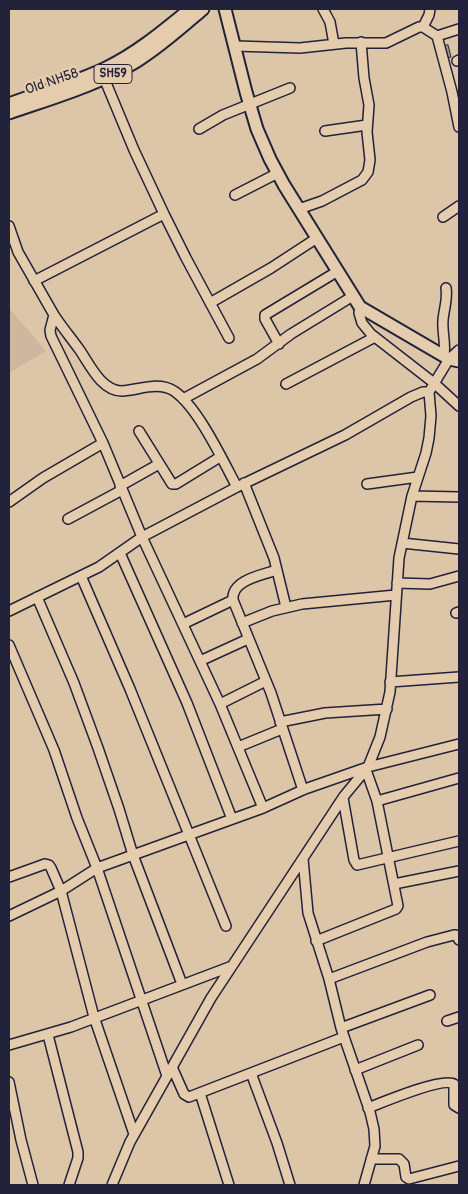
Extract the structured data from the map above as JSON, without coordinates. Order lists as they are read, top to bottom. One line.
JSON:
{"streets":{"main road":["SH59","Old NH58"]}}
